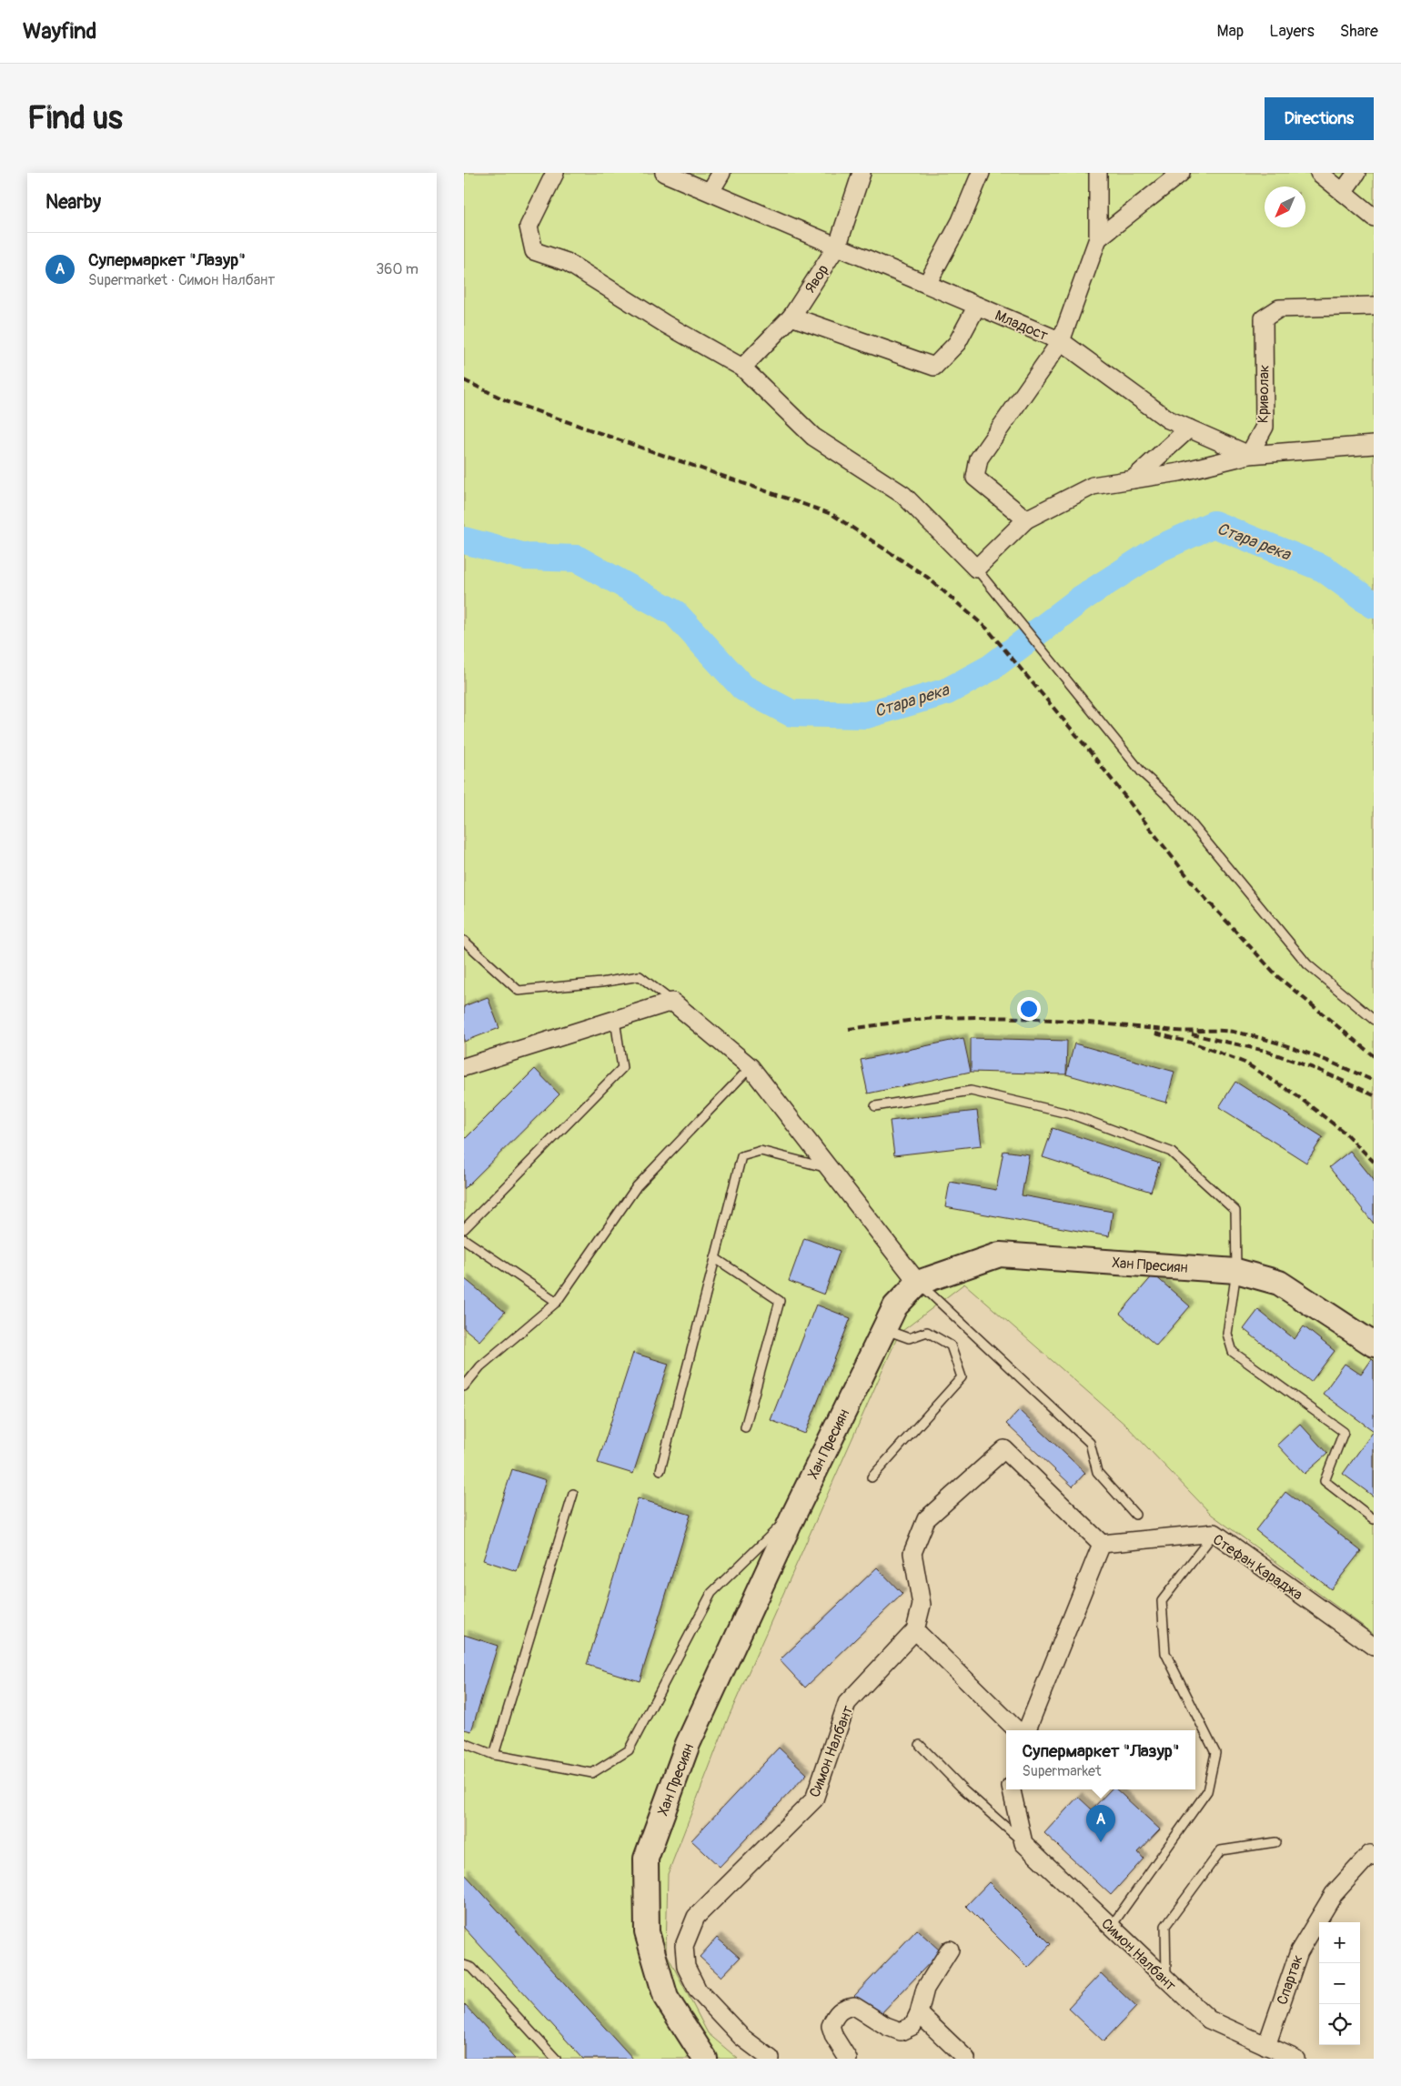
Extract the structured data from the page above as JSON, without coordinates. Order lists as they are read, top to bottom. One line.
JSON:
{"streets":{"street":["Явор","Младост","Криволак","Хан Пресиян","Стефан Караджа","Симон Налбант","Спартак"]},"crossings":[["Явор","Младост"],["Младост","Криволак"],["Стефан Караджа","Симон Налбант"],["Симон Налбант","Спартак"]],"water":["Стара река"],"north":"bottom left","page":{"header":"Wayfind","nav":["Map","Layers","Share"],"buttons":"Directions","title":"Find us","heading":"Nearby","list":[{"mark":"A","name":"Супермаркет \"Лазур\"","note":"Supermarket · Симон Налбант","value":"360 m"}],"popup":["Супермаркет \"Лазур\"","Supermarket"],"pins":"A","map_buttons":["+","−"]}}
